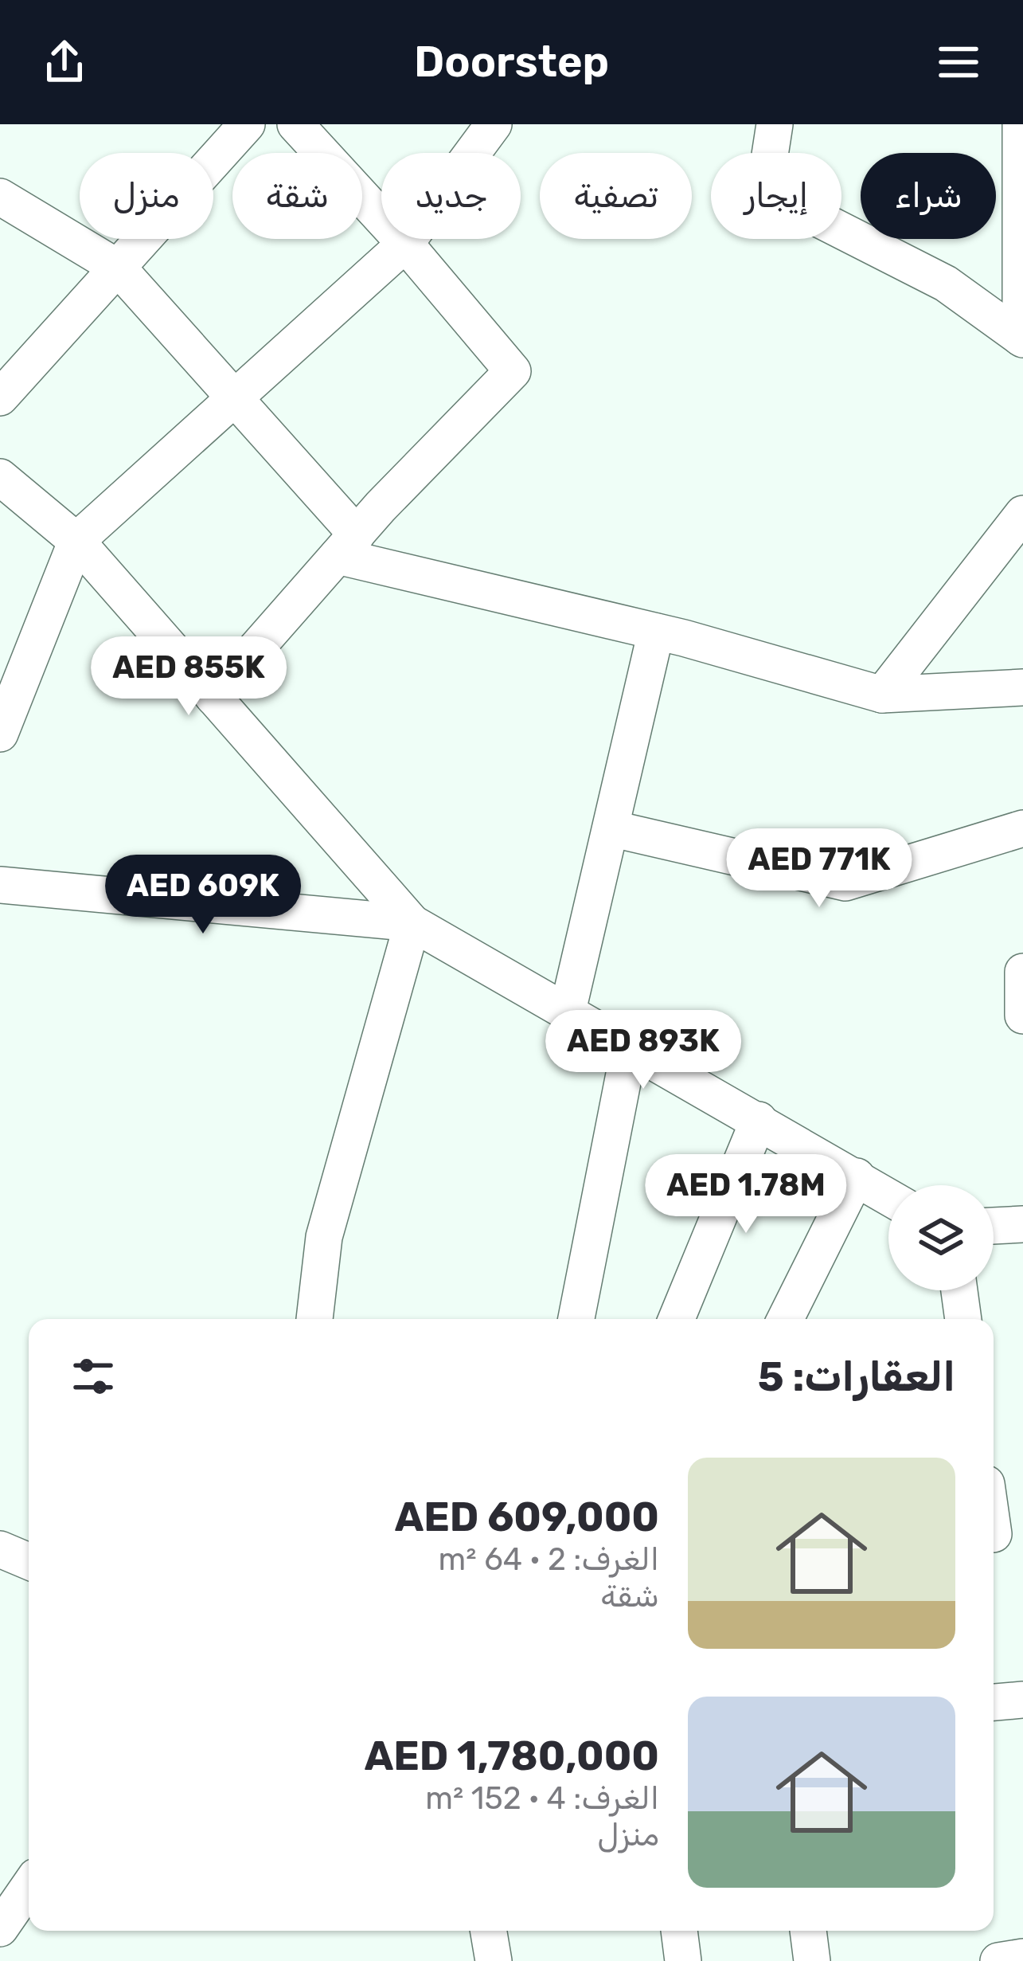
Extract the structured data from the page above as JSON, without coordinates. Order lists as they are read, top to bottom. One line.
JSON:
{"page":{"header":"Doorstep","chip":["شراء","إيجار","تصفية","جديد","شقة","منزل"],"price":["AED 855K","AED 771K","AED 609K","AED 893K","AED 1.78M"],"heading":"العقارات: 5","list":[{"name":"AED 609,000","note":"الغرف: 2 · 64 m² · شقة"},{"name":"AED 1,780,000","note":"الغرف: 4 · 152 m² · منزل"}]}}
